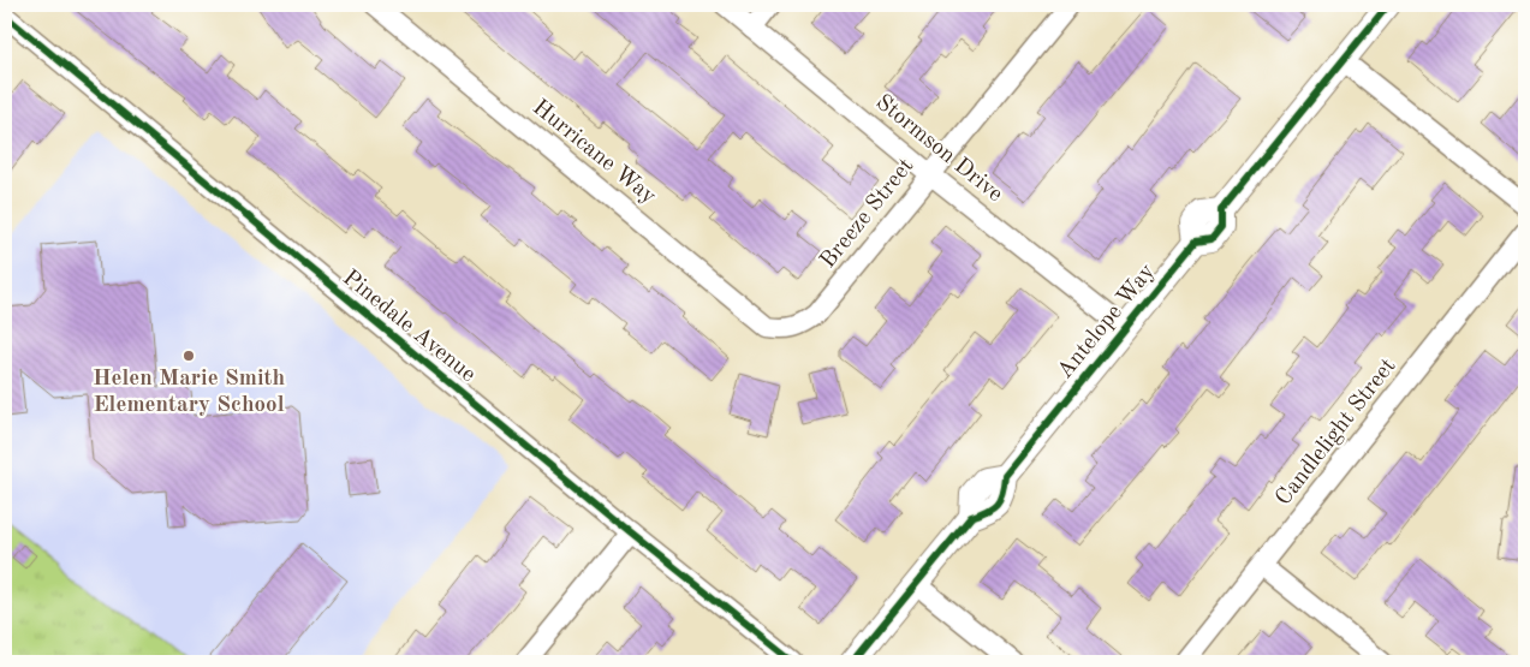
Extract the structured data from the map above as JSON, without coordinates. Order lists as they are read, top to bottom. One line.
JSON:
{"streets":{"street":["Stormson Drive","Hurricane Way","Breeze Street","Antelope Way","Pinedale Avenue","Candlelight Street"]},"crossings":[["Stormson Drive","Breeze Street"],["Stormson Drive","Antelope Way"],["Hurricane Way","Breeze Street"]],"places":["Helen Marie Smith Elementary School"]}
